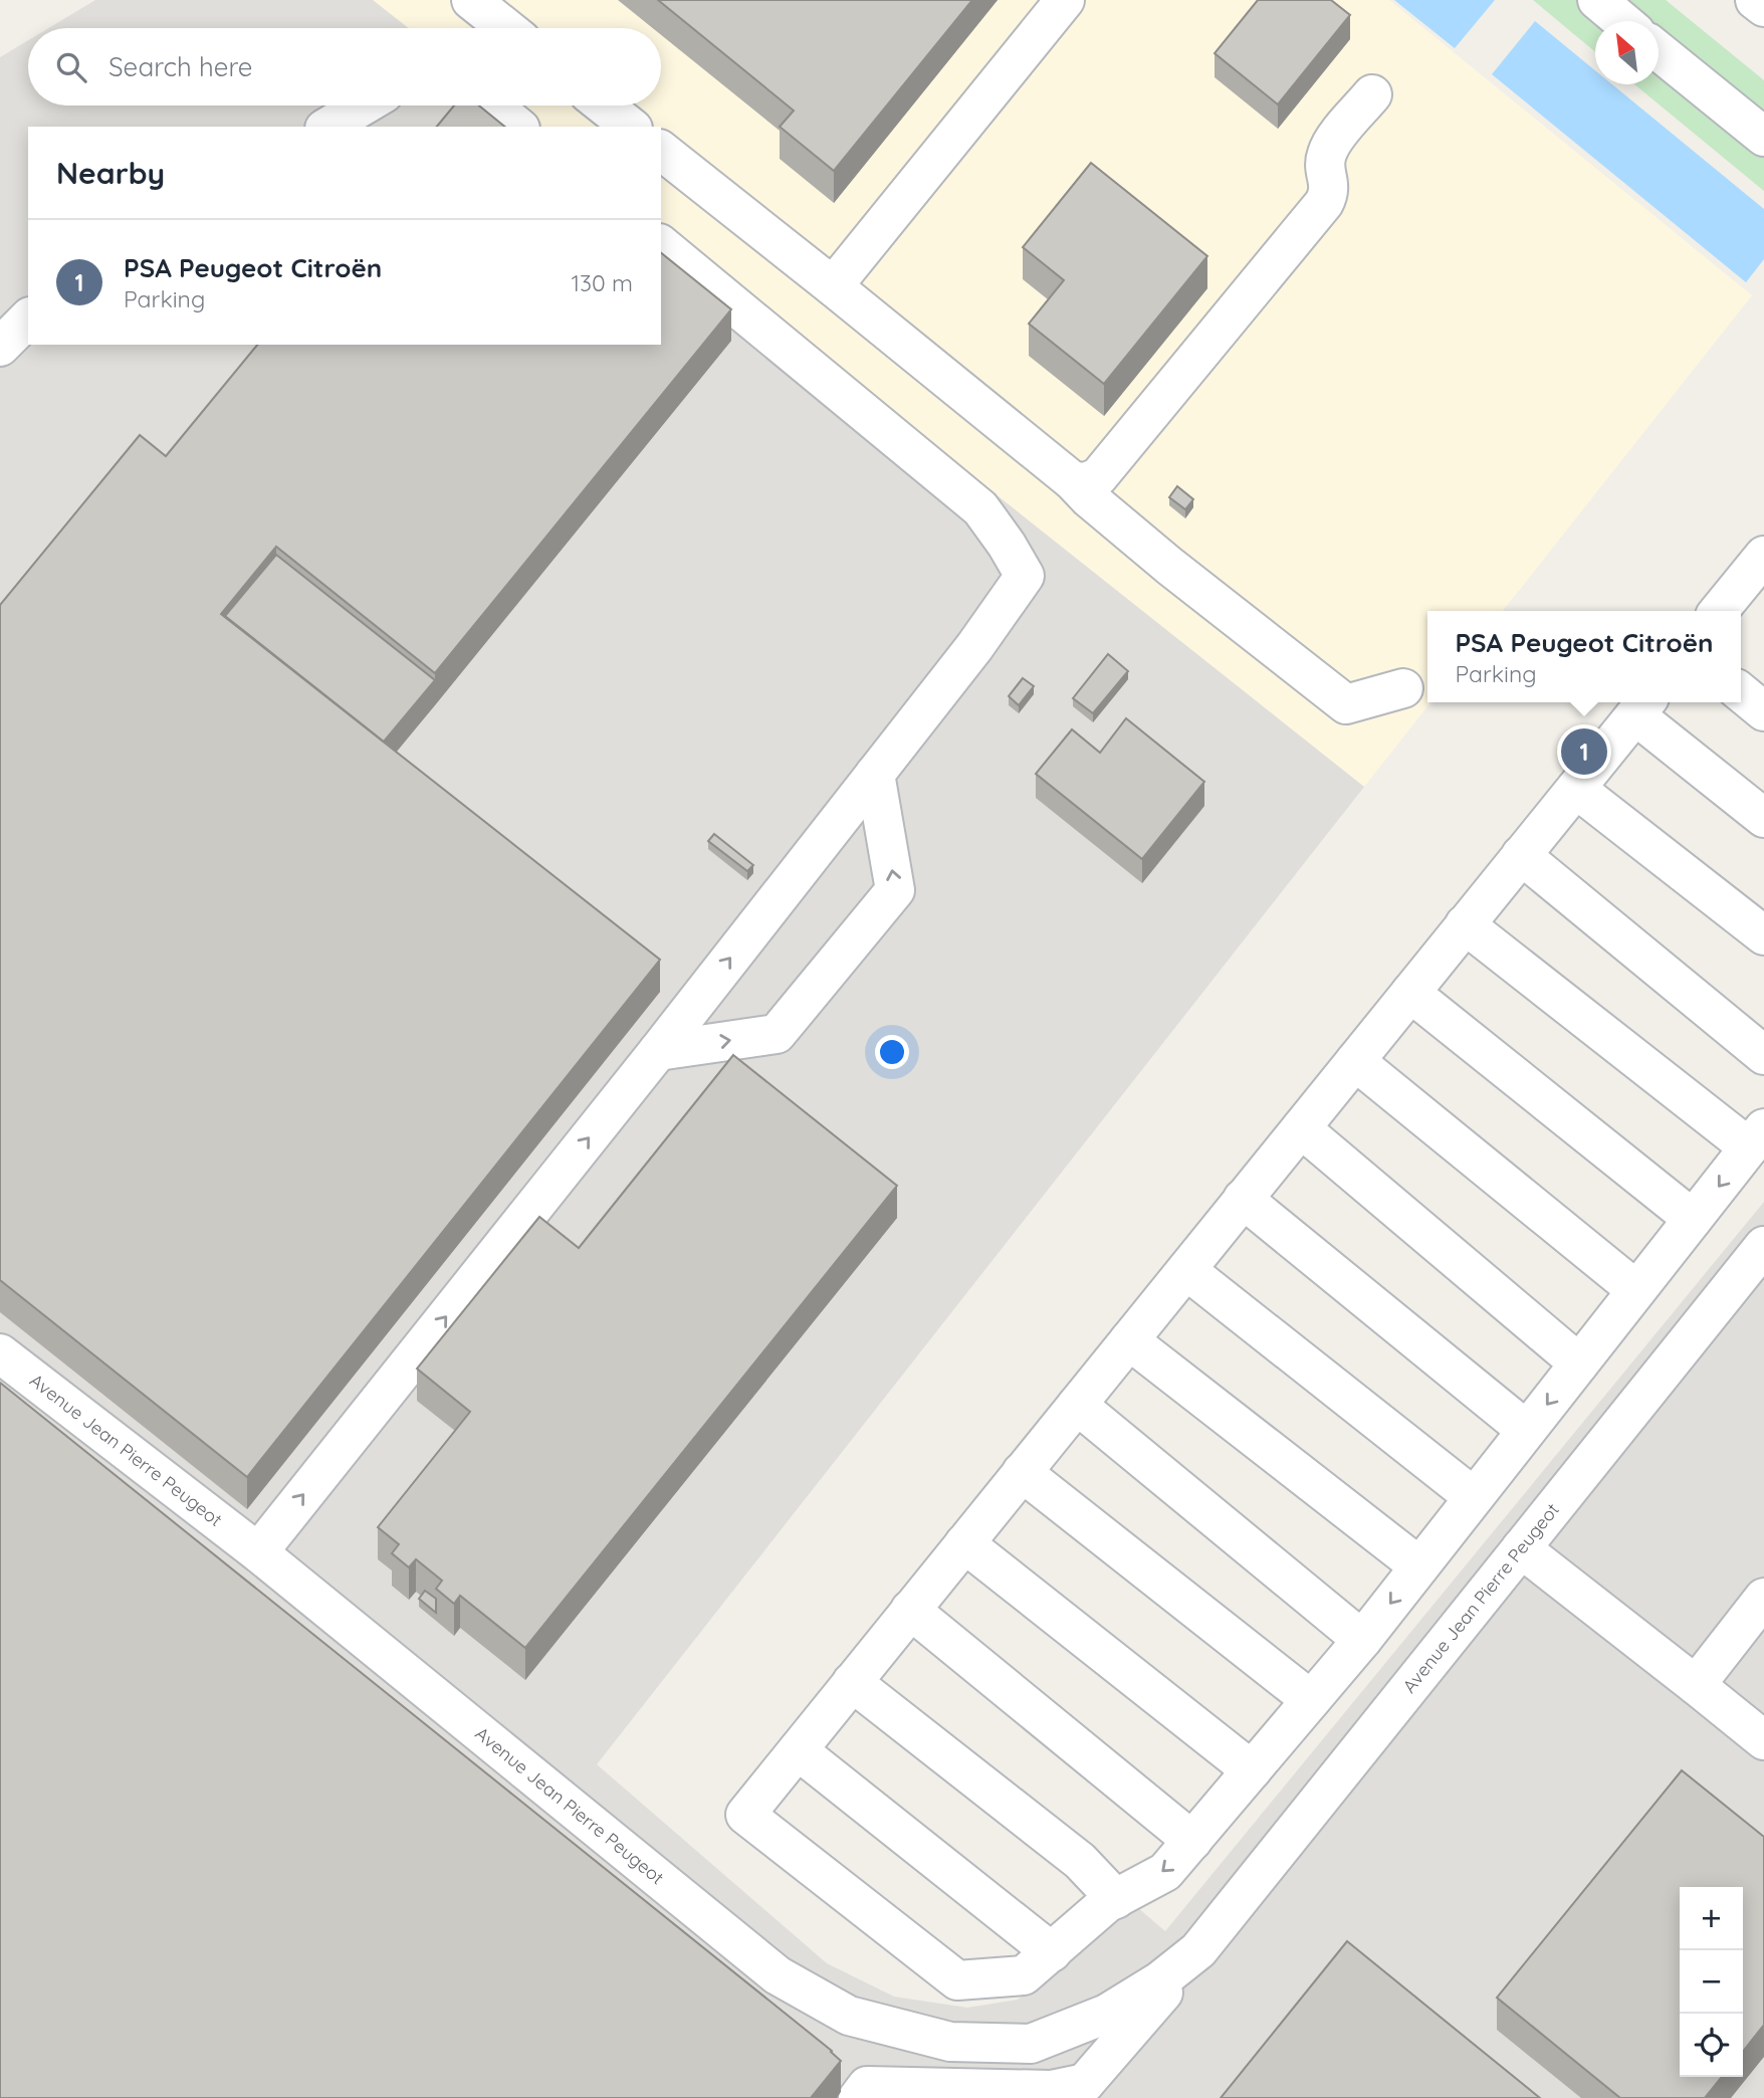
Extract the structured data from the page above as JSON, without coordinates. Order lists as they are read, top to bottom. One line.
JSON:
{"streets":{"street":["Avenue Jean Pierre Peugeot"]},"north":"top left","page":{"search":"Search here","heading":"Nearby","list":[{"mark":"1","name":"PSA Peugeot Citroën","note":"Parking","value":"130 m"}],"popup":["PSA Peugeot Citroën","Parking"],"pins":"1","map_buttons":["+","−"]}}
